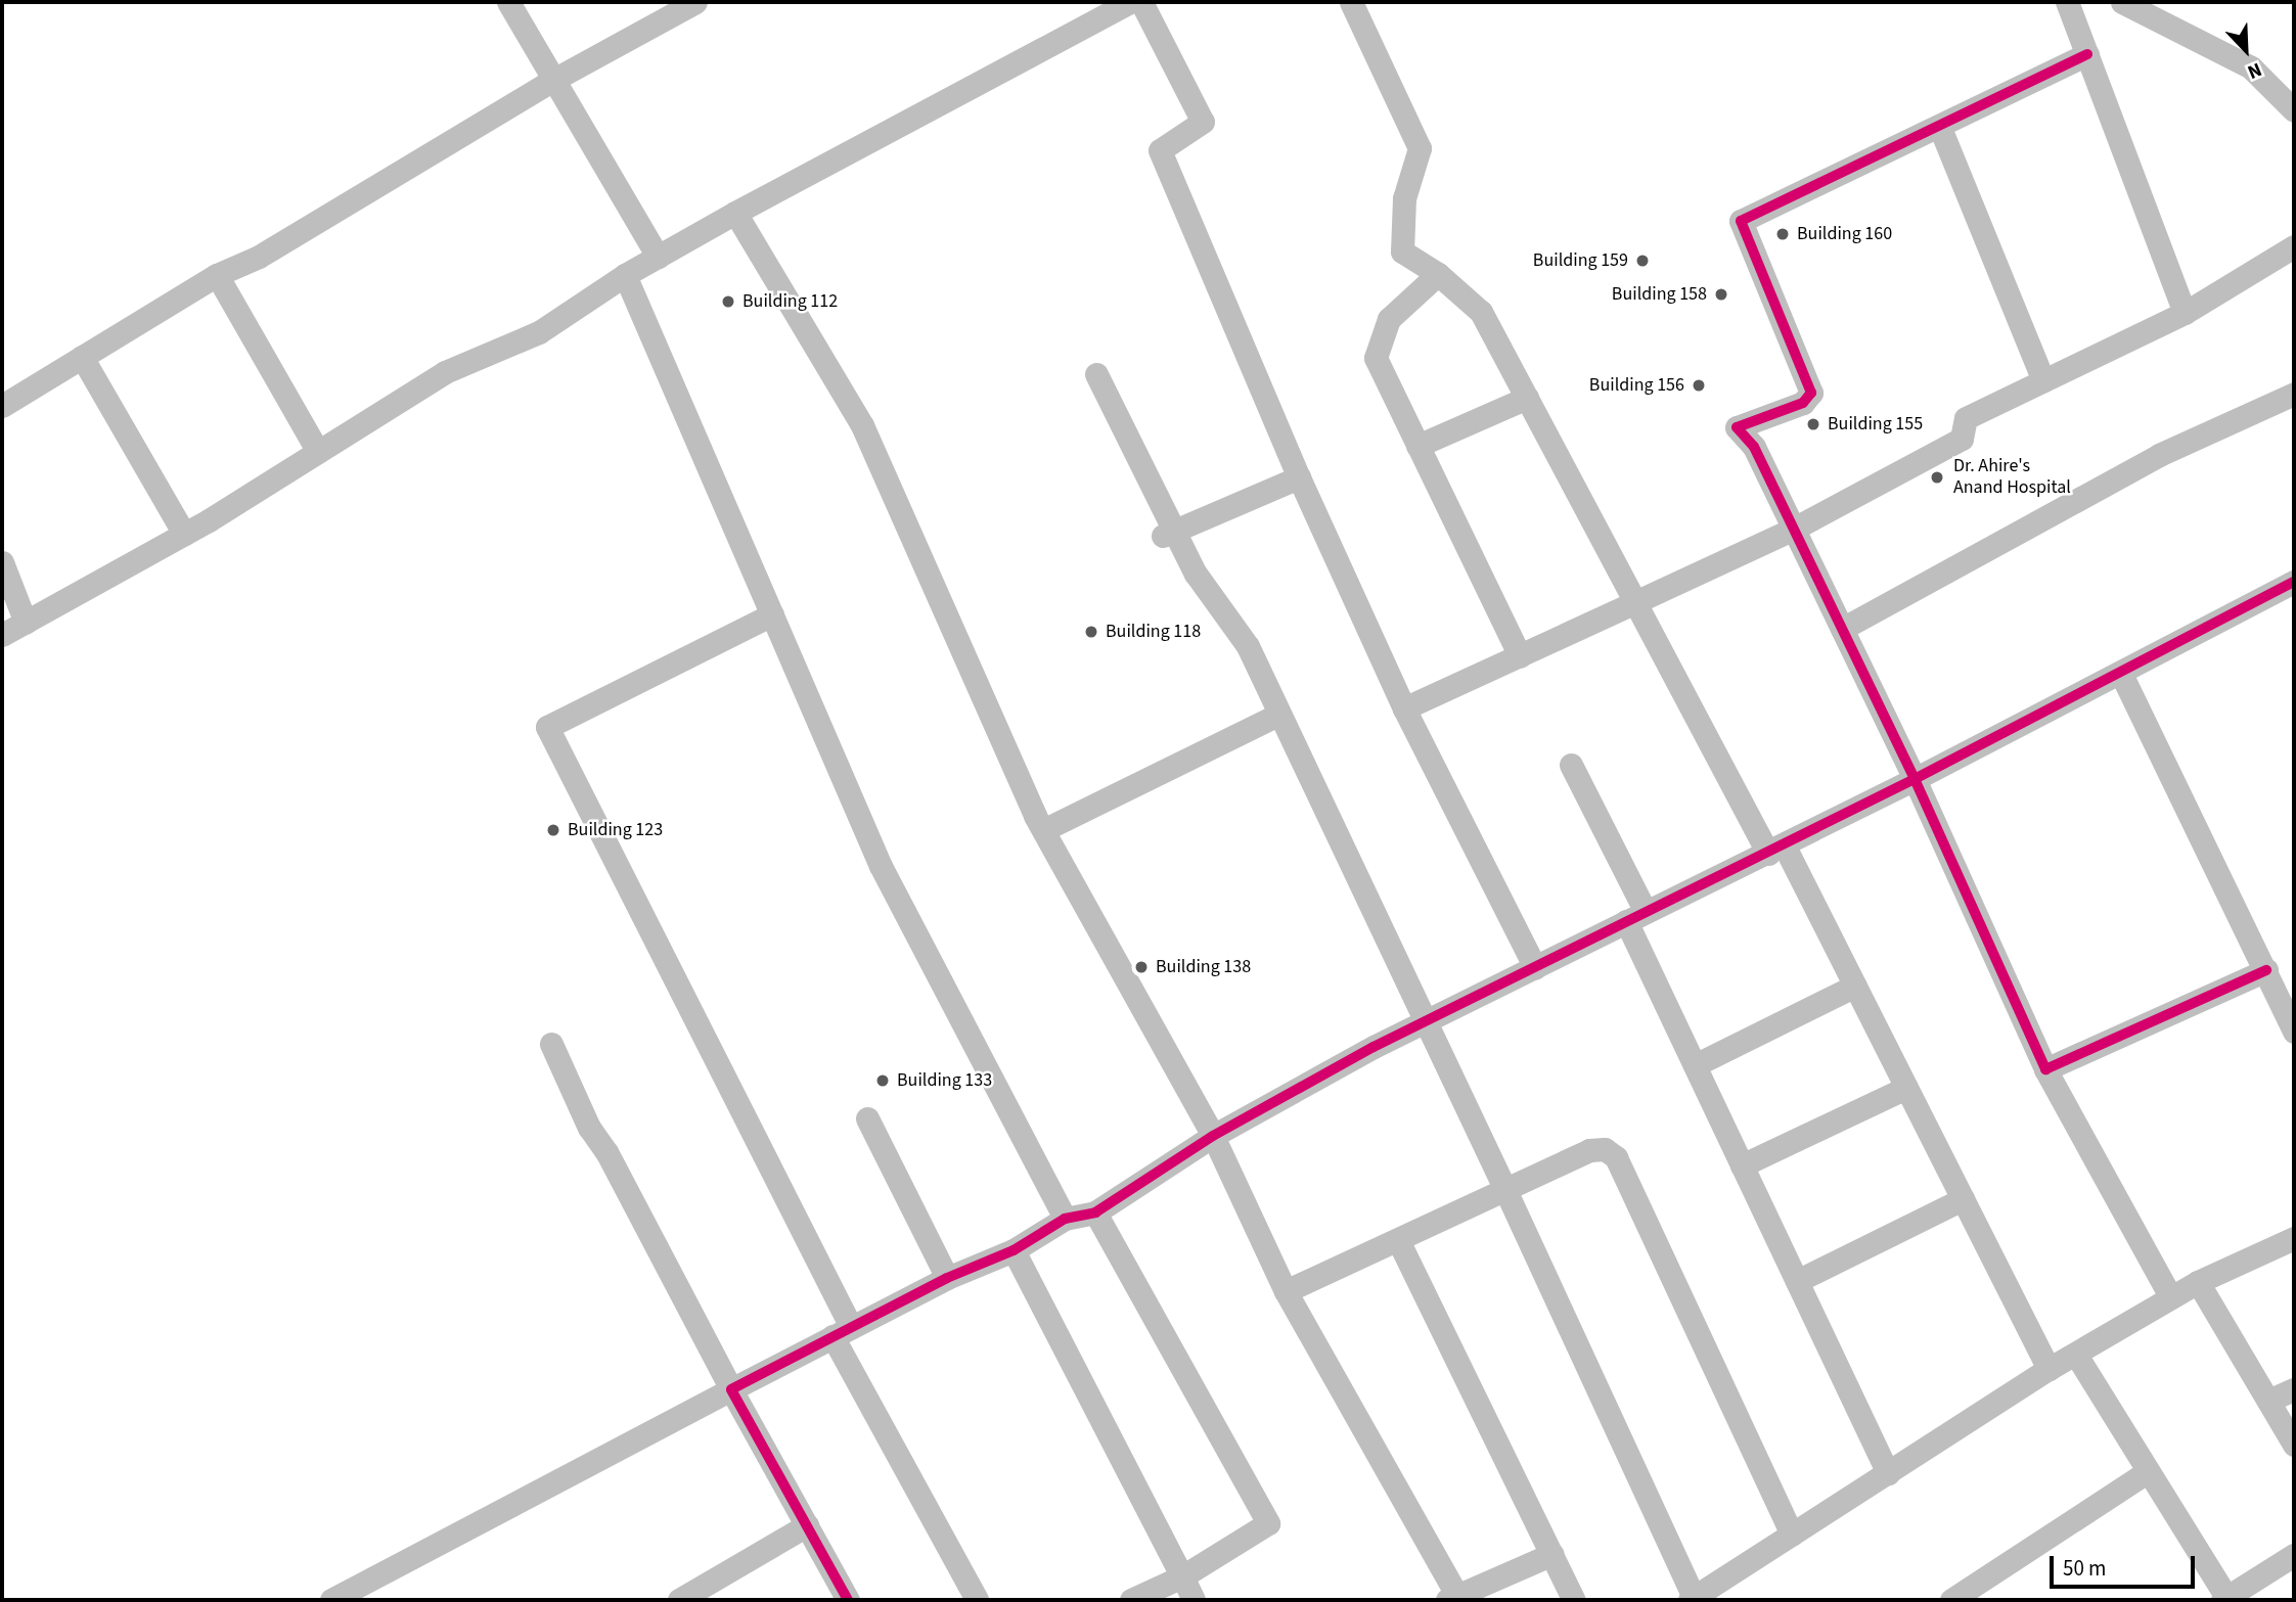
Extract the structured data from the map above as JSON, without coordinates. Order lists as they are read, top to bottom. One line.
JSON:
{"places":["Building 160","Building 159","Building 158","Building 112","Building 156","Building 155","Dr. Ahire's Anand Hospital","Building 118","Building 123","Building 138","Building 133"],"scale_bar":"50 m","north":"bottom right"}
